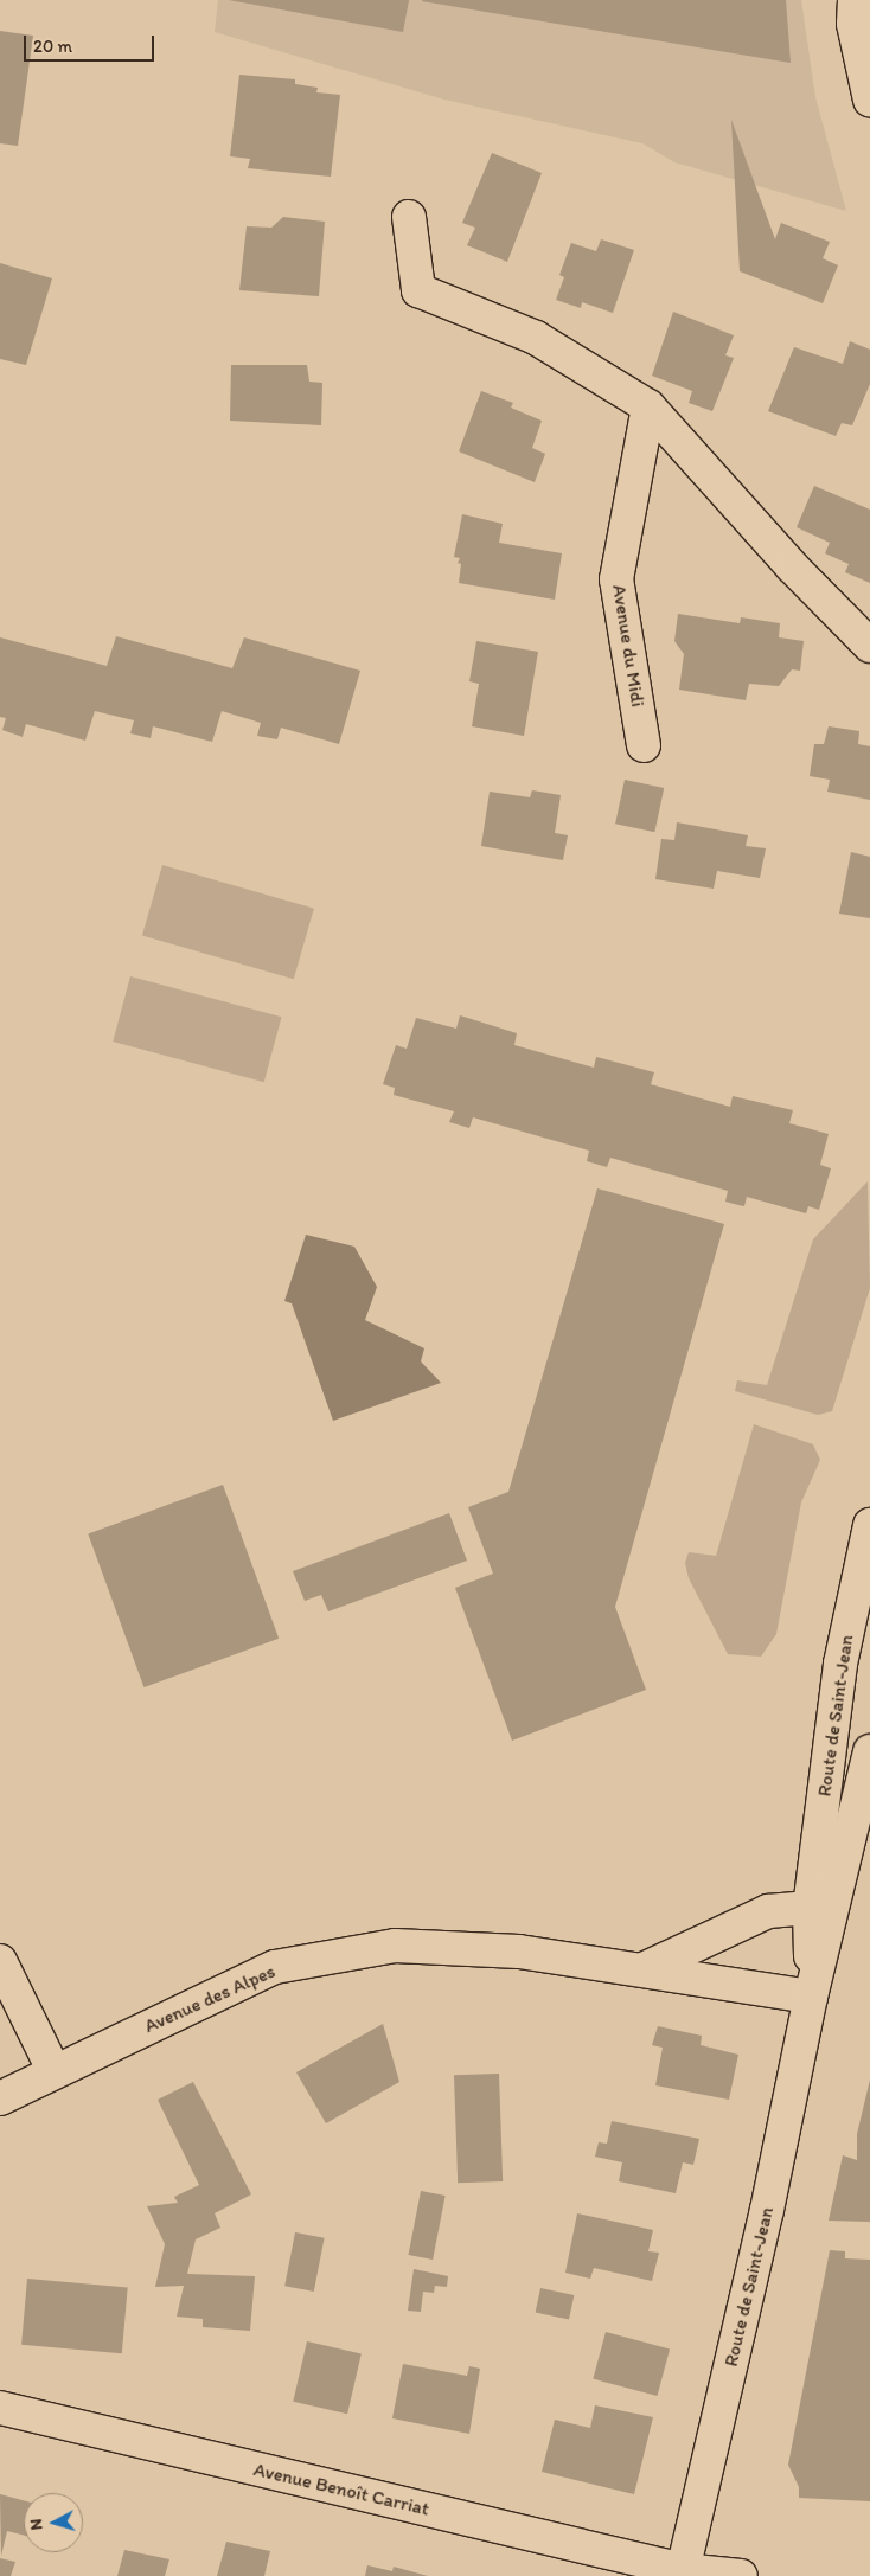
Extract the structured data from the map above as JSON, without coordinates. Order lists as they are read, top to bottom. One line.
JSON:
{"streets":{"street":["Avenue du Midi","Route de Saint-Jean","Avenue des Alpes","Avenue Benoît Carriat"]},"crossings":[["Route de Saint-Jean","Avenue des Alpes"],["Route de Saint-Jean","Avenue Benoît Carriat"]],"scale_bar":"20 m","north":"left"}
